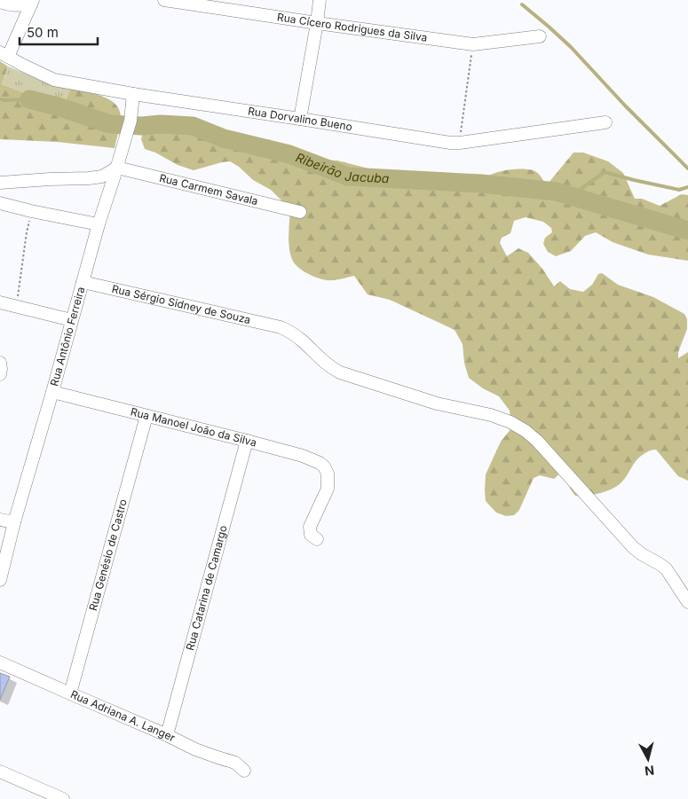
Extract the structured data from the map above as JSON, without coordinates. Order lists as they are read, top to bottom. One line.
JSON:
{"streets":{"street":["Rua Cícero Rodrigues da Silva","Rua Dorvalino Bueno","Rua Carmem Savala","Rua Sérgio Sidney de Souza","Rua Antônio Ferreira","Rua Manoel João da Silva","Rua Genésio de Castro","Rua Catarina de Camargo","Rua Adriana A. Langer"]},"crossings":[["Rua Dorvalino Bueno","Rua Antônio Ferreira"],["Rua Carmem Savala","Rua Antônio Ferreira"],["Rua Sérgio Sidney de Souza","Rua Antônio Ferreira"],["Rua Antônio Ferreira","Rua Manoel João da Silva"],["Rua Manoel João da Silva","Rua Genésio de Castro"],["Rua Manoel João da Silva","Rua Catarina de Camargo"],["Rua Genésio de Castro","Rua Adriana A. Langer"],["Rua Catarina de Camargo","Rua Adriana A. Langer"]],"water":["Ribeirão Jacuba"],"scale_bar":"50 m","north":"bottom"}
